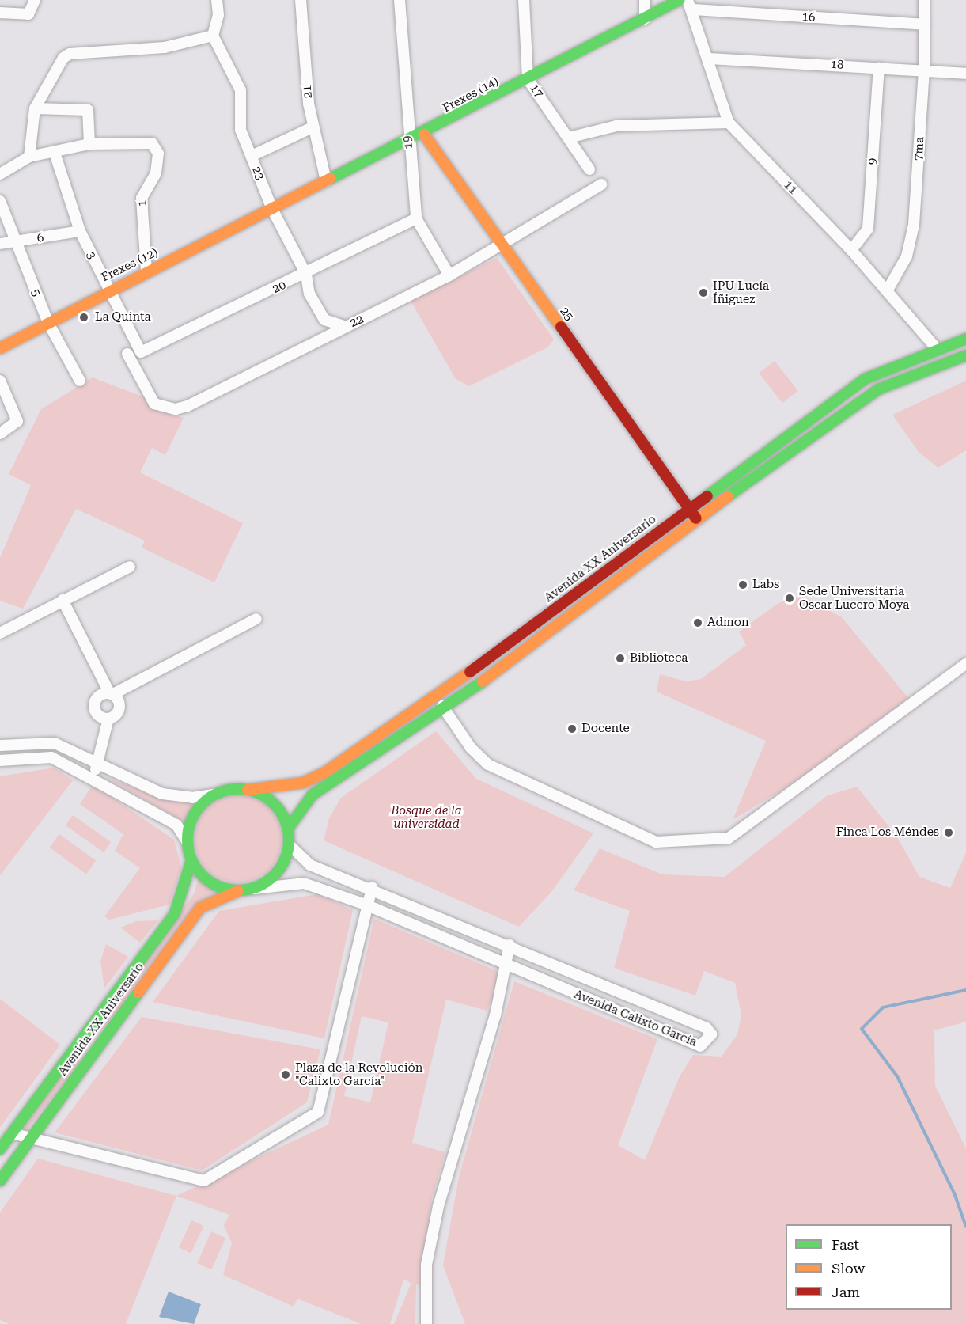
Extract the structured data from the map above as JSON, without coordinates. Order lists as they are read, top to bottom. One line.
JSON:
{"streets":{"main road":["Frexes (14)","Frexes (12)","25","Avenida XX Aniversario"],"street":["16","18","17","21","19","7ma","9","23","11","1","6","3","20","5","22","Avenida Calixto García"]},"crossings":[["16","7ma"],["16","11"],["18","7ma"],["18","9"],["18","11"],["17","Frexes (14)"],["21","Frexes (14)"],["Frexes (14)","19"],["Frexes (14)","23"],["Frexes (14)","Frexes (12)"],["Frexes (14)","25"],["19","20"],["19","22"],["7ma","11"],["9","11"],["23","Frexes (12)"],["23","20"],["23","22"],["11","Avenida XX Aniversario"],["1","Frexes (12)"],["6","3"],["6","5"],["3","Frexes (12)"],["3","20"],["Frexes (12)","5"],["25","22"],["25","Avenida XX Aniversario"],["Avenida XX Aniversario","Avenida Calixto García"]],"parks":["Bosque de la universidad"],"places":["IPU Lucía Íñiguez","La Quinta","Labs","Sede Universitaria Oscar Lucero Moya","Admon","Biblioteca","Docente","Finca Los Méndes","Plaza de la Revolución \"Calixto García\""],"legend":["Fast","Slow","Jam"]}
